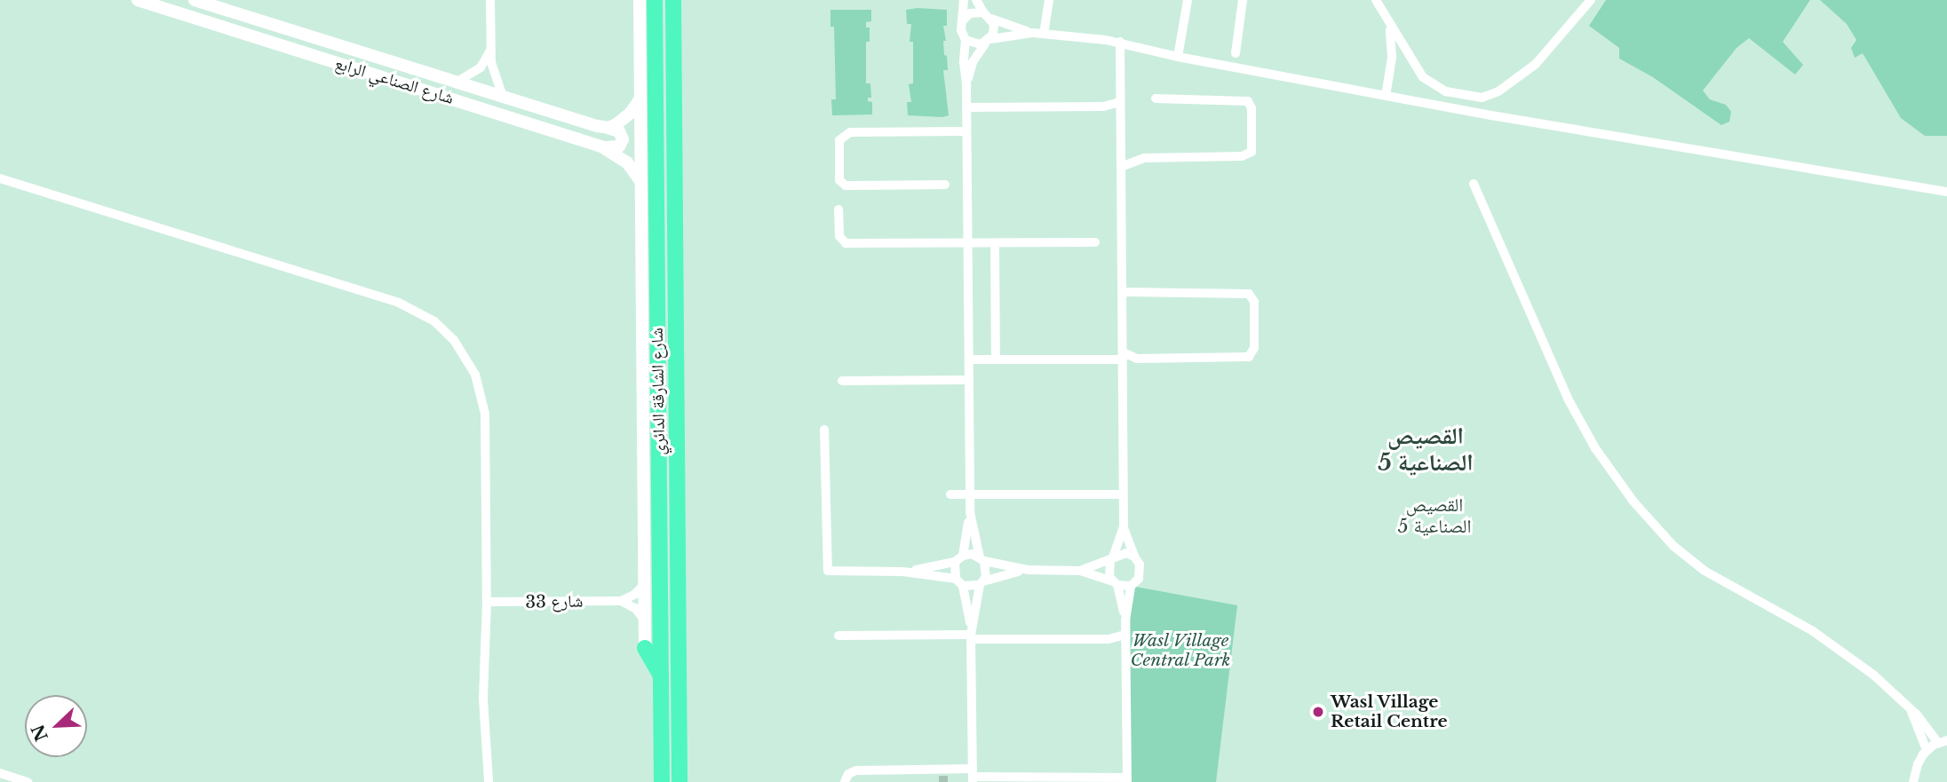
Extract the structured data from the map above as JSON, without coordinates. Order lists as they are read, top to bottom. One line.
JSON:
{"streets":{"highway":["شارع الشارقة الدائري"],"main road":["شارع الصناعي الرابع"],"street":["شارع 33"]},"districts":["القصيص الصناعية 5","القصيص الصناعية 5"],"parks":["Wasl Village Central Park"],"places":["Wasl Village Retail Centre"],"north":"bottom left"}
